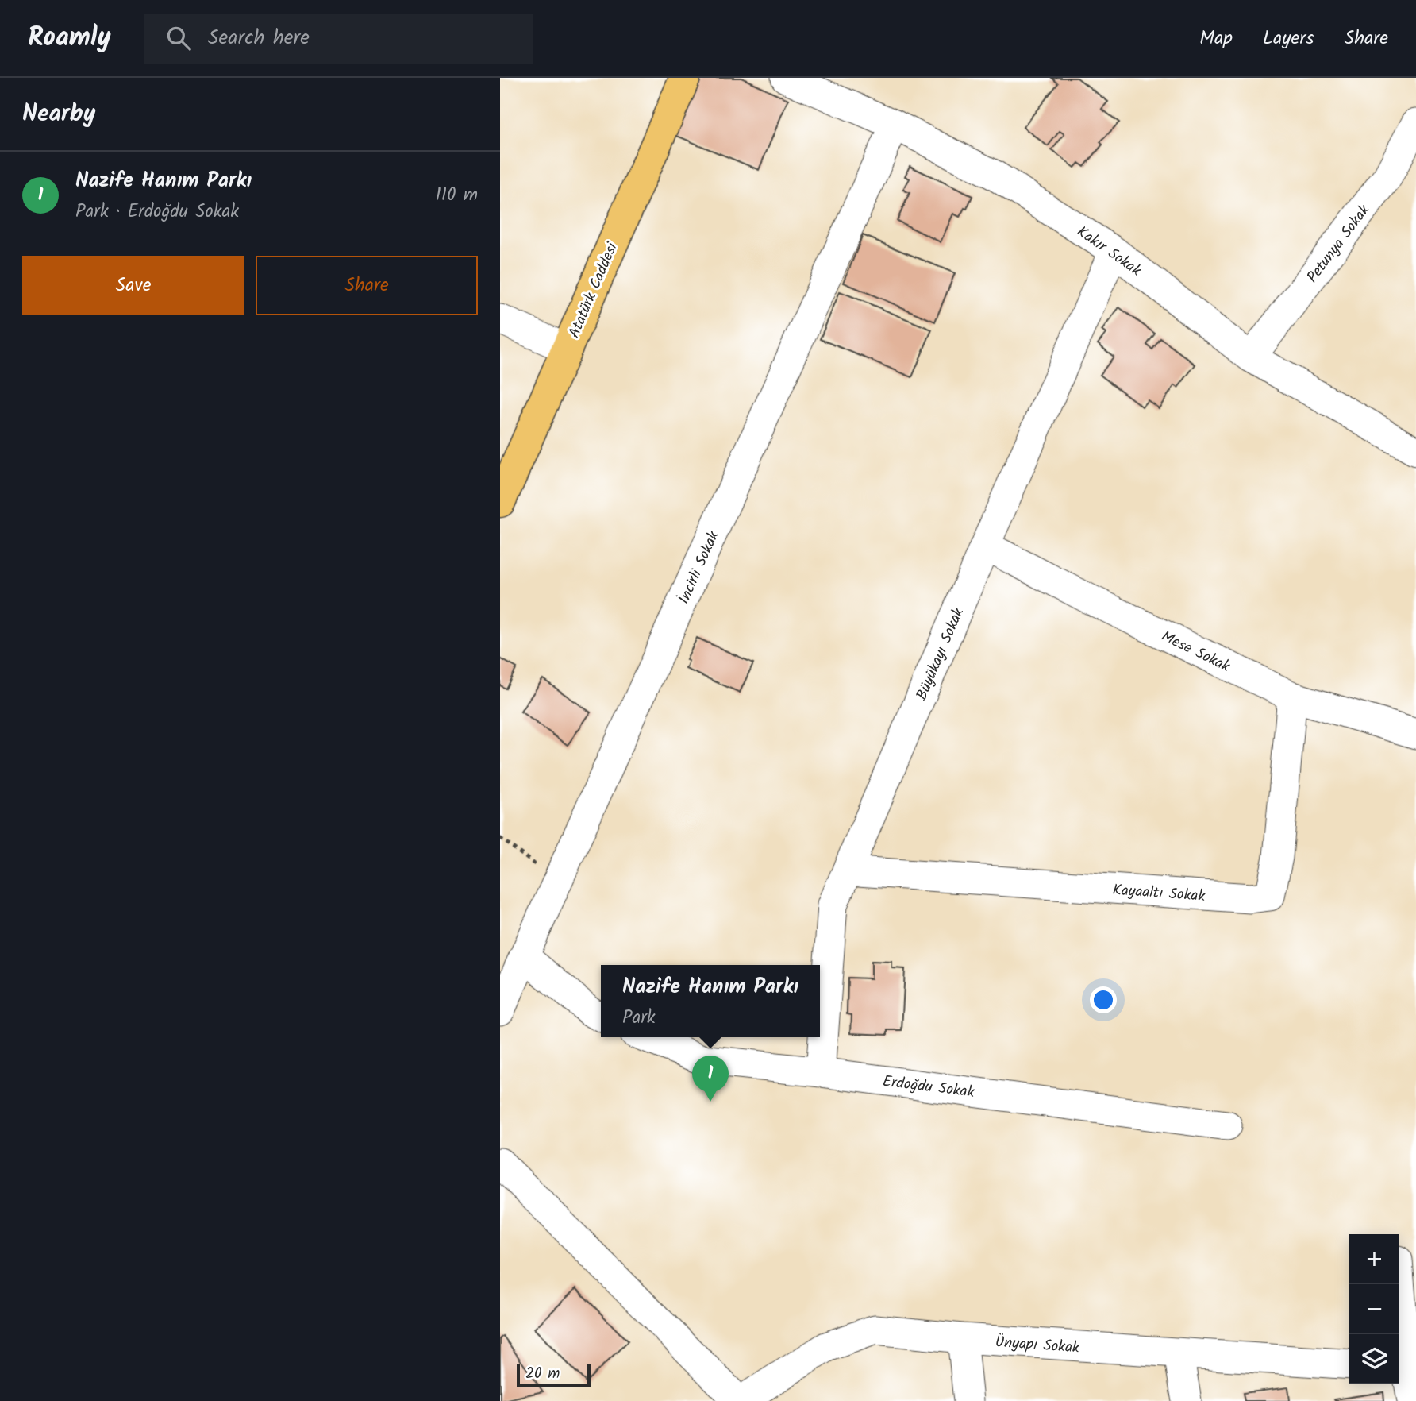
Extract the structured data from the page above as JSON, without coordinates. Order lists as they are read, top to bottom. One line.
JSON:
{"streets":{"main road":["Atatürk Caddesi"],"street":["Petunya Sokak","Kakır Sokak","İncirli Sokak","Mese Sokak","Büyükayı Sokak","Kayaaltı Sokak","Erdoğdu Sokak","Ünyapı Sokak"]},"crossings":[["Petunya Sokak","Kakır Sokak"],["Kakır Sokak","İncirli Sokak"],["Kakır Sokak","Büyükayı Sokak"],["Mese Sokak","Büyükayı Sokak"],["Mese Sokak","Kayaaltı Sokak"],["Büyükayı Sokak","Kayaaltı Sokak"],["Büyükayı Sokak","Erdoğdu Sokak"]],"scale_bar":"20 m","page":{"header":"Roamly","search":"Search here","nav":["Map","Layers","Share"],"heading":"Nearby","list":[{"mark":"1","name":"Nazife Hanım Parkı","note":"Park · Erdoğdu Sokak","value":"110 m"}],"buttons":["Save","Share"],"popup":["Nazife Hanım Parkı","Park"],"pins":"1","map_buttons":["+","−"],"scale":"20 m"}}
